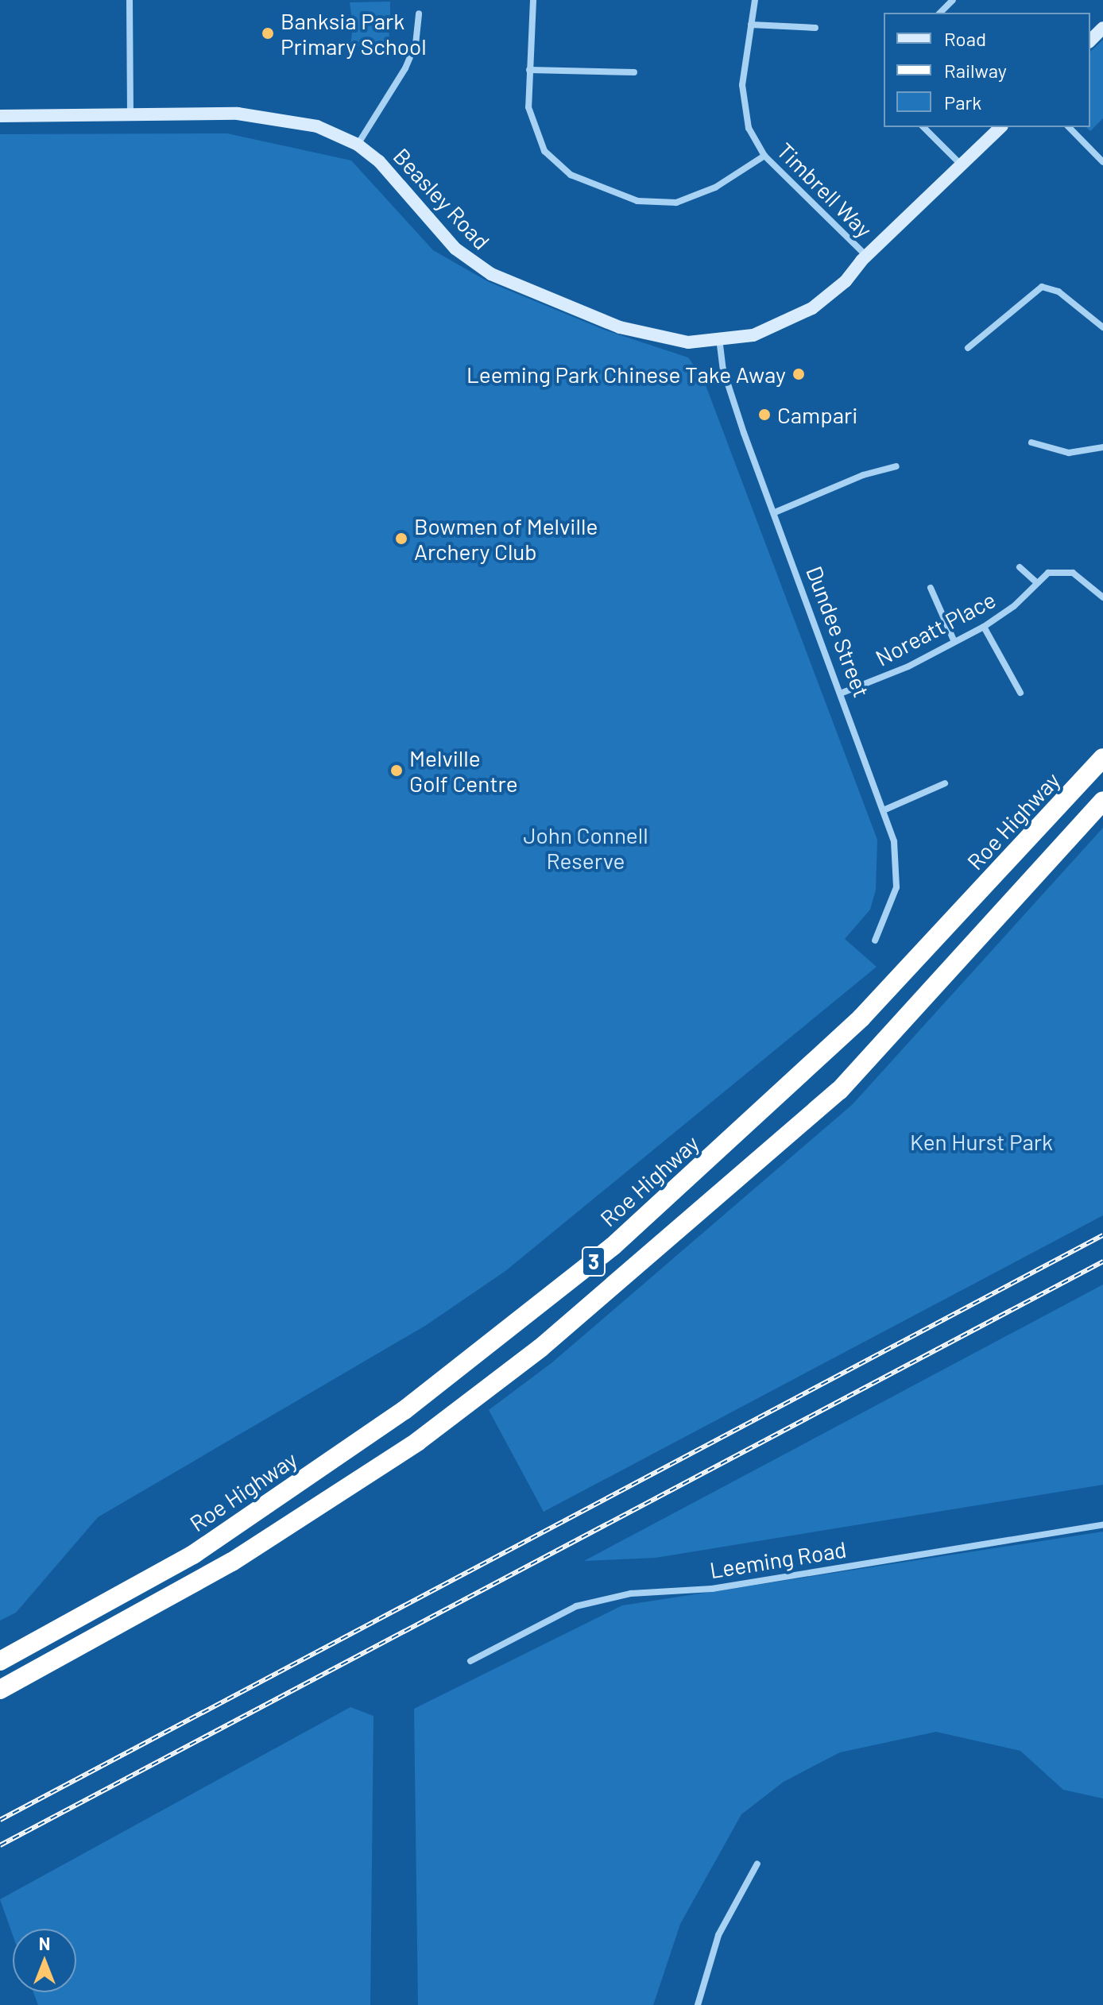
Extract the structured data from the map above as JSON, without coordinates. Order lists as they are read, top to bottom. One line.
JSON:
{"streets":{"highway":["Roe Highway","3"],"main road":["Beasley Road"],"street":["Timbrell Way","Noreatt Place","Dundee Street","Leeming Road"]},"crossings":[["Timbrell Way","Beasley Road"],["Beasley Road","Dundee Street"],["Noreatt Place","Dundee Street"]],"parks":["John Connell Reserve","Ken Hurst Park"],"places":["Banksia Park Primary School","Leeming Park Chinese Take Away","Campari","Bowmen of Melville Archery Club","Melville Golf Centre"],"legend":["Road","Railway","Park"],"north":"top"}
